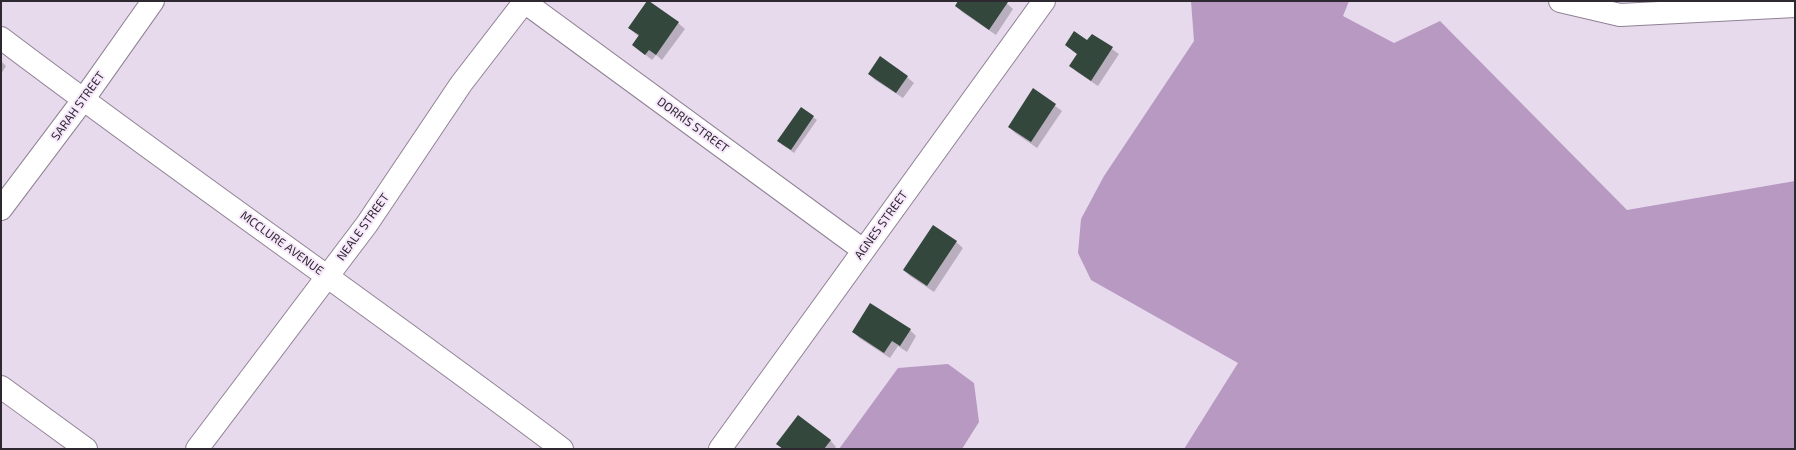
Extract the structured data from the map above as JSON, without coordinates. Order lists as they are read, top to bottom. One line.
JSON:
{"streets":{"street":["SARAH STREET","DORRIS STREET","AGNES STREET","NEALE STREET","MCCLURE AVENUE"]},"crossings":[["SARAH STREET","MCCLURE AVENUE"],["DORRIS STREET","AGNES STREET"],["DORRIS STREET","NEALE STREET"],["NEALE STREET","MCCLURE AVENUE"]]}
